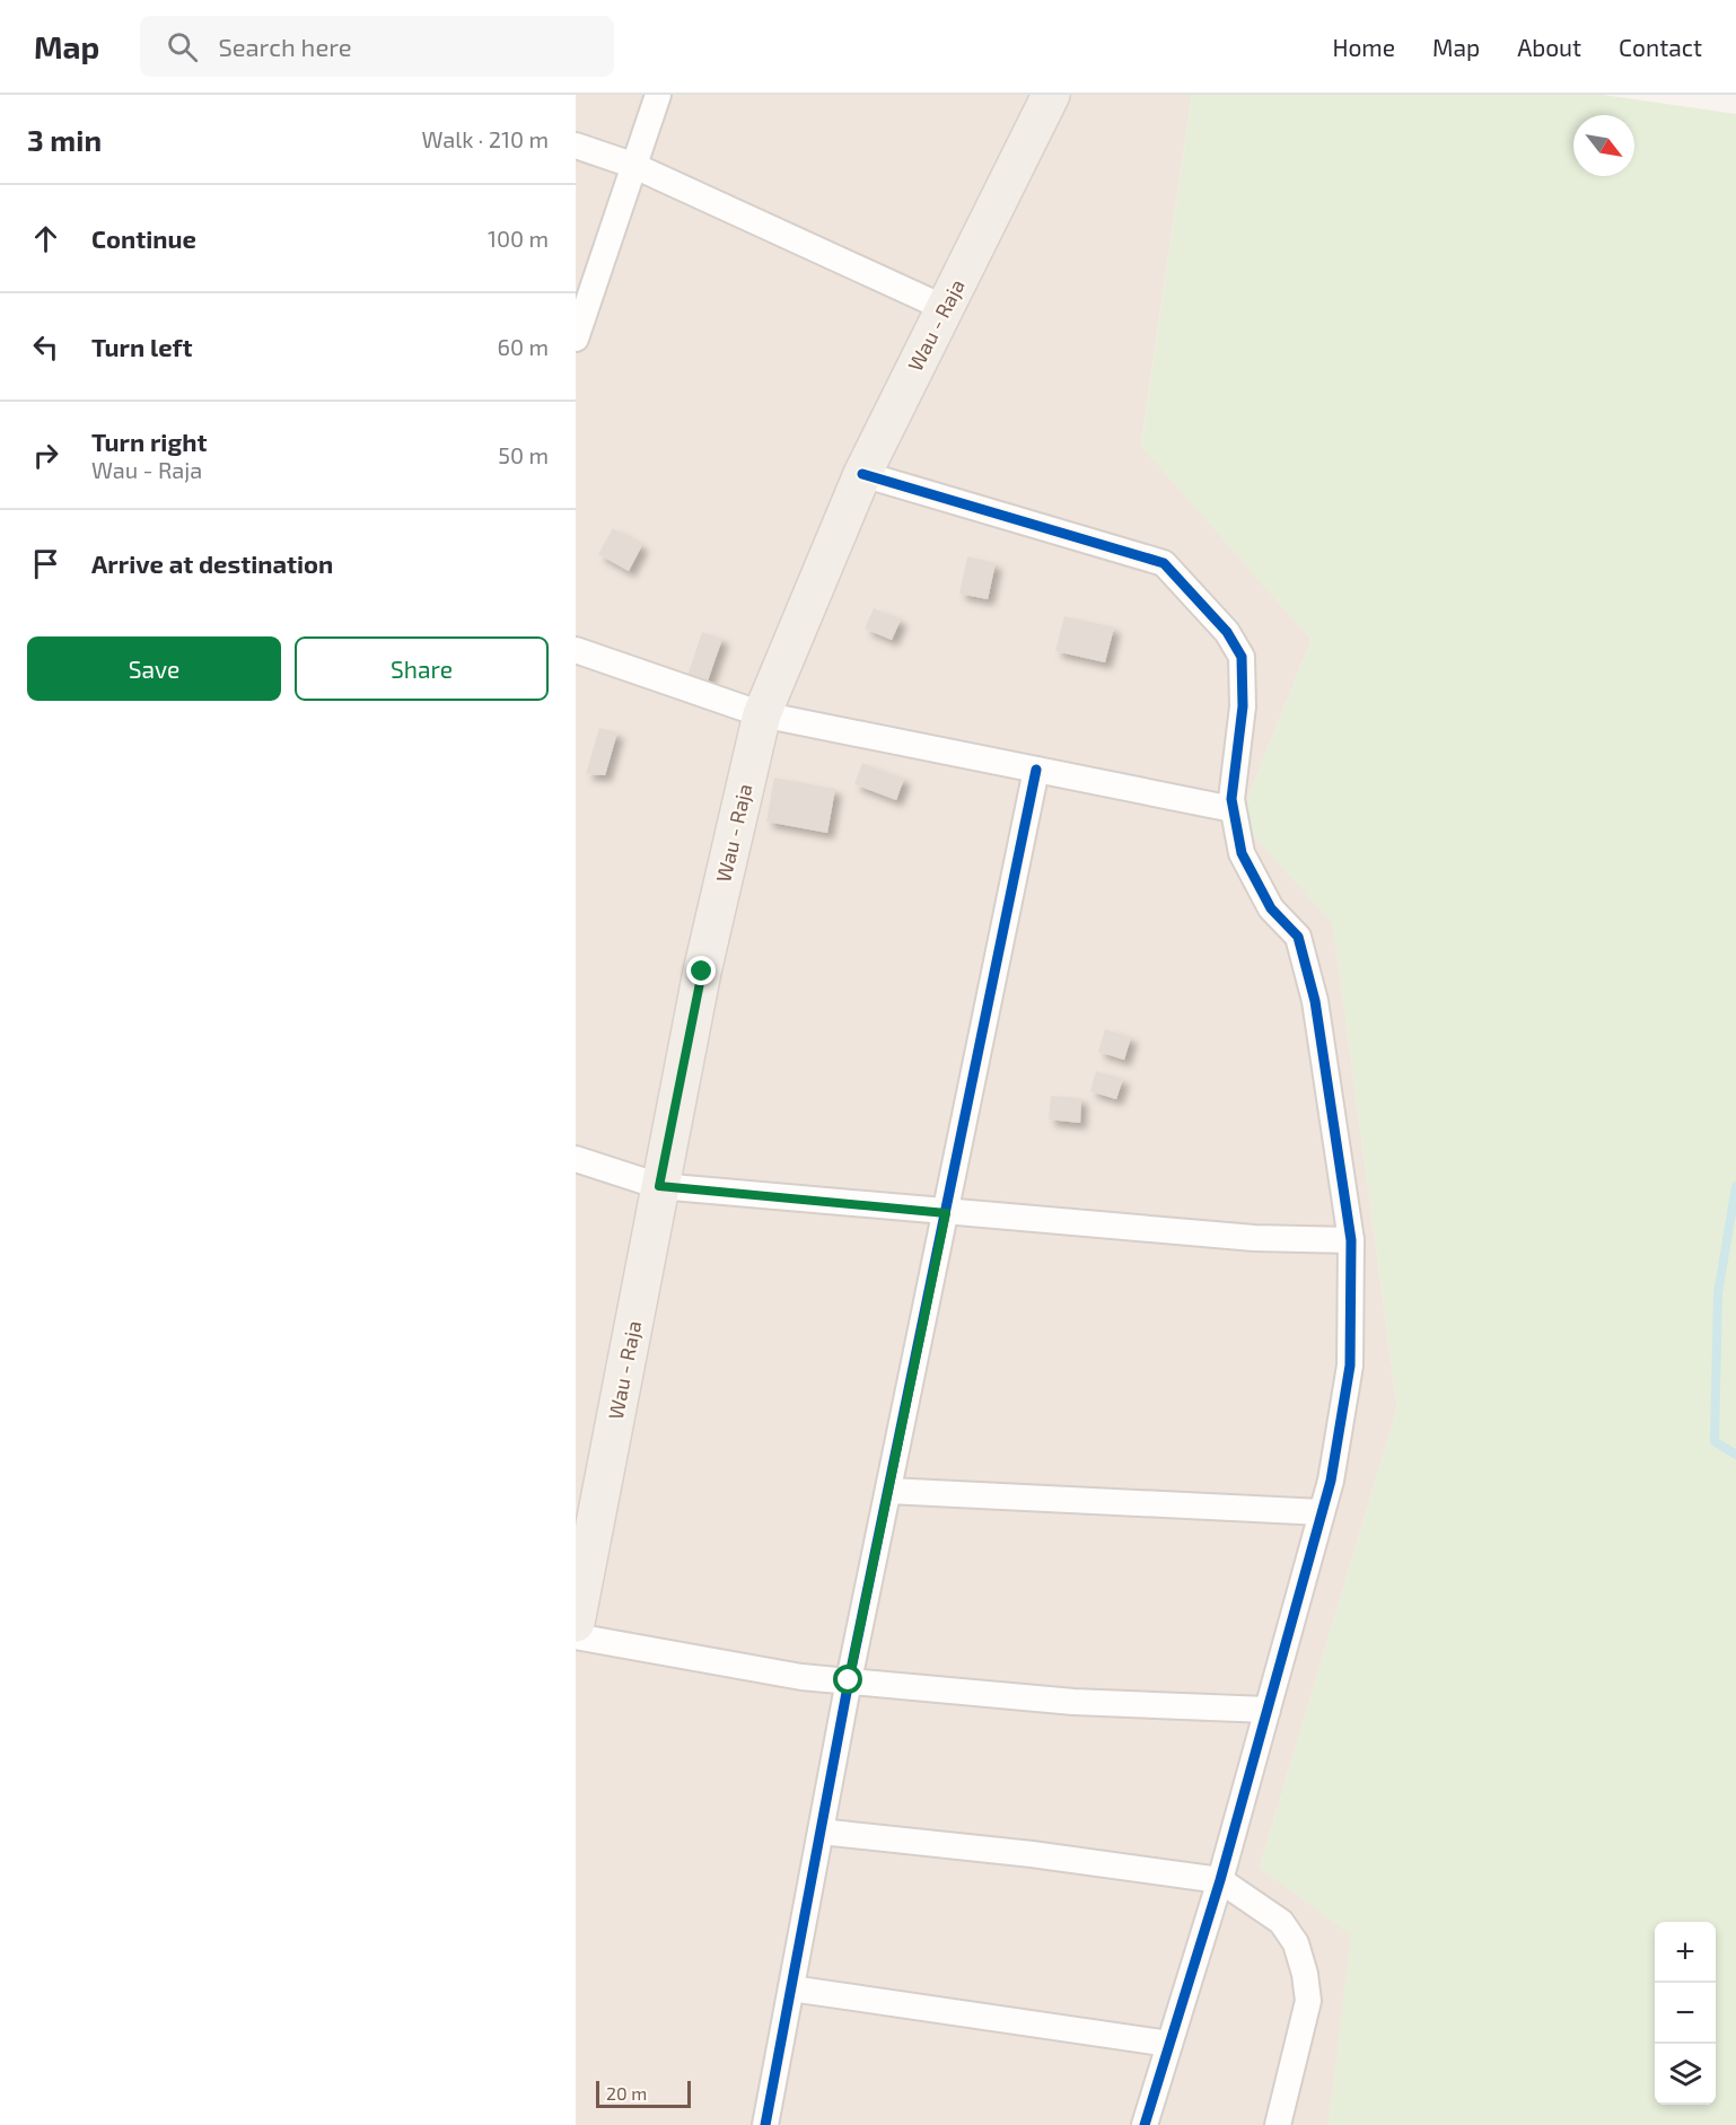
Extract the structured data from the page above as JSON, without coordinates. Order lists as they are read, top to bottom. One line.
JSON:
{"streets":{"main road":["Wau - Raja"]},"scale_bar":"20 m","north":"bottom right","page":{"header":"Map","search":"Search here","nav":["Home","Map","About","Contact"],"heading":["3 min","Walk · 210 m"],"list":[["Continue","100 m"],["Turn left","60 m"],["Turn right","Wau - Raja","50 m"],"Arrive at destination"],"buttons":["Save","Share"],"map_buttons":["+","−"],"scale":"20 m"}}
